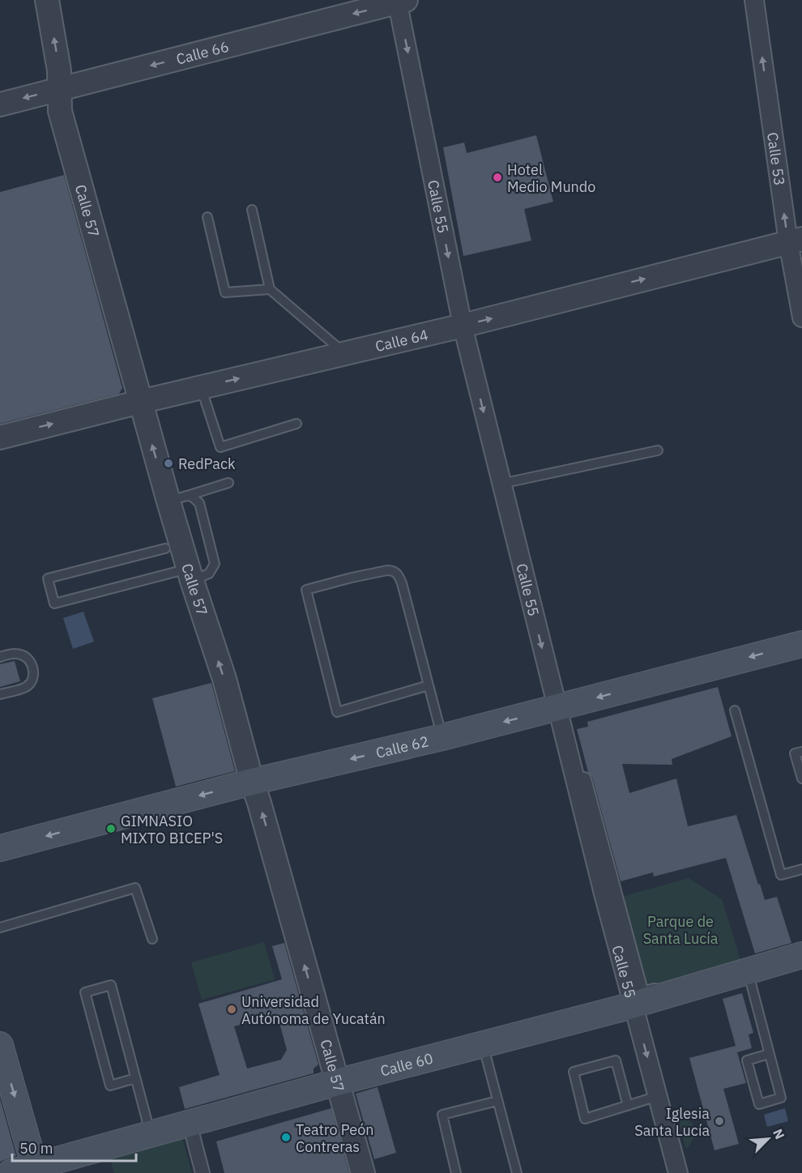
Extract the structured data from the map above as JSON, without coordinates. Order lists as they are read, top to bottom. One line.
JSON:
{"streets":{"main road":["Calle 62","Calle 60"],"street":["Calle 66","Calle 53","Calle 55","Calle 57","Calle 64"]},"crossings":[["Calle 66","Calle 55"],["Calle 66","Calle 57"],["Calle 53","Calle 64"],["Calle 55","Calle 64"],["Calle 55","Calle 62"],["Calle 55","Calle 60"],["Calle 57","Calle 64"],["Calle 57","Calle 62"],["Calle 57","Calle 60"]],"one_way":["Calle 66","Calle 53","Calle 55","Calle 57","Calle 64","Calle 62"],"parks":["Parque de Santa Lucía"],"places":["Hotel Medio Mundo","RedPack","GIMNASIO MIXTO BICEP'S","Universidad Autónoma de Yucatán","Iglesia Santa Lucía","Teatro Peón Contreras"],"scale_bar":"50 m","north":"top right"}
